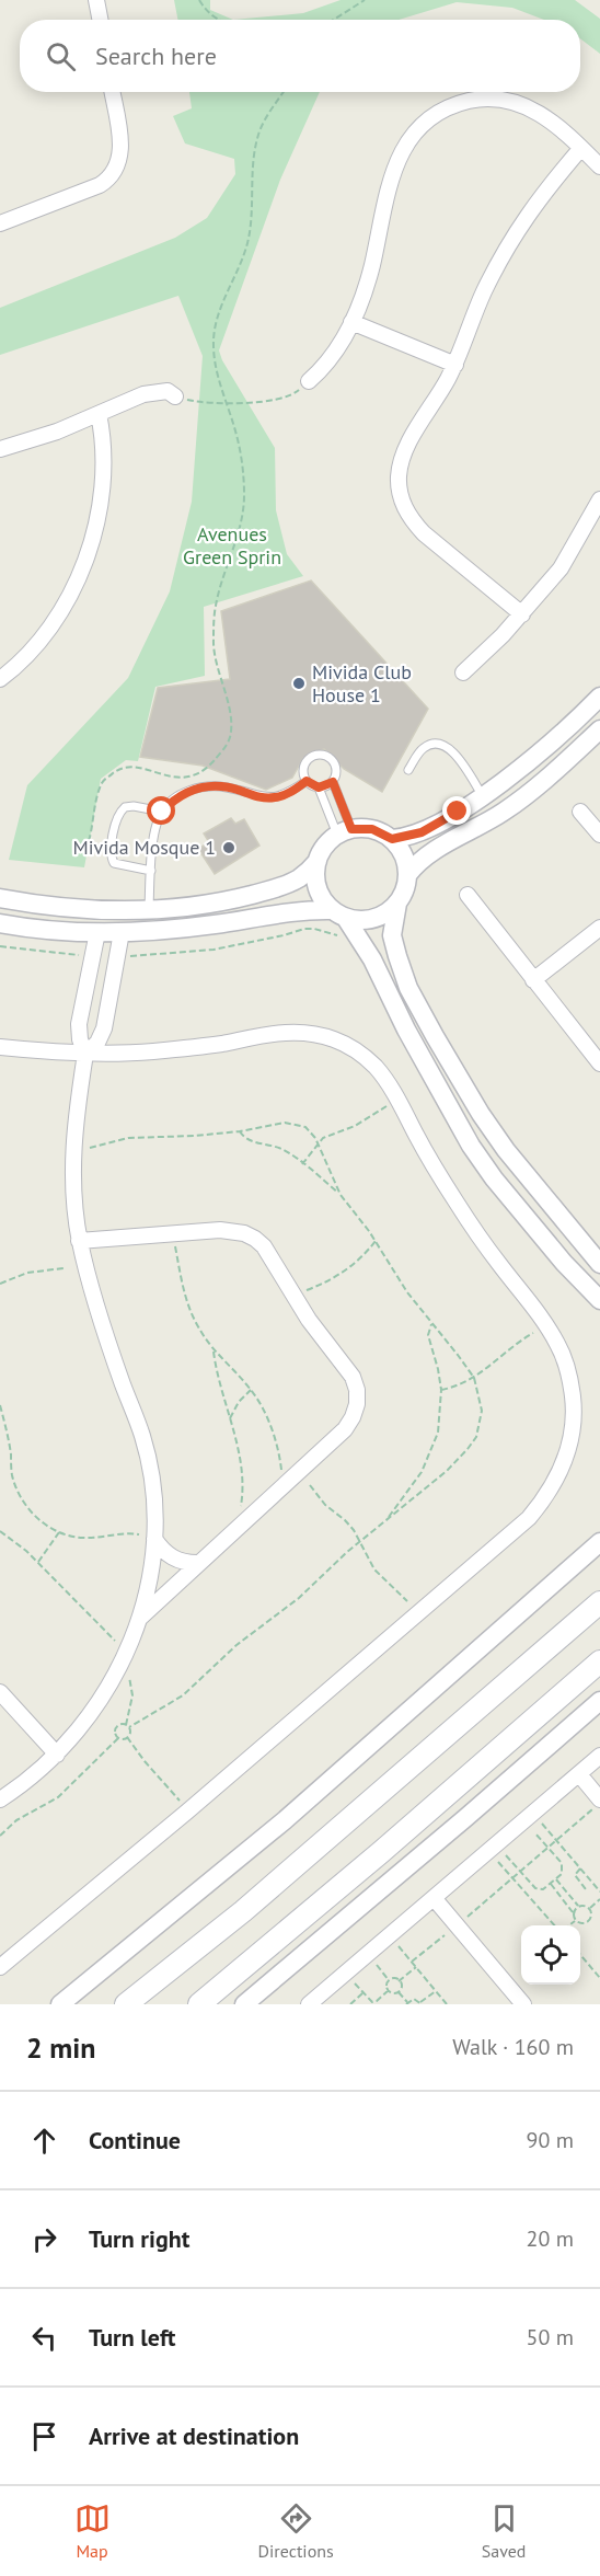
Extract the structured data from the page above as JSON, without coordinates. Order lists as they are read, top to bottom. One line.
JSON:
{"parks":["Avenues Green Sprin"],"places":["Mivida Club House 1","Mivida Mosque 1"],"page":{"search":"Search here","heading":["2 min","Walk · 160 m"],"list":[["Continue","90 m"],["Turn right","20 m"],["Turn left","50 m"],"Arrive at destination"],"nav":["Map","Directions","Saved"]}}
